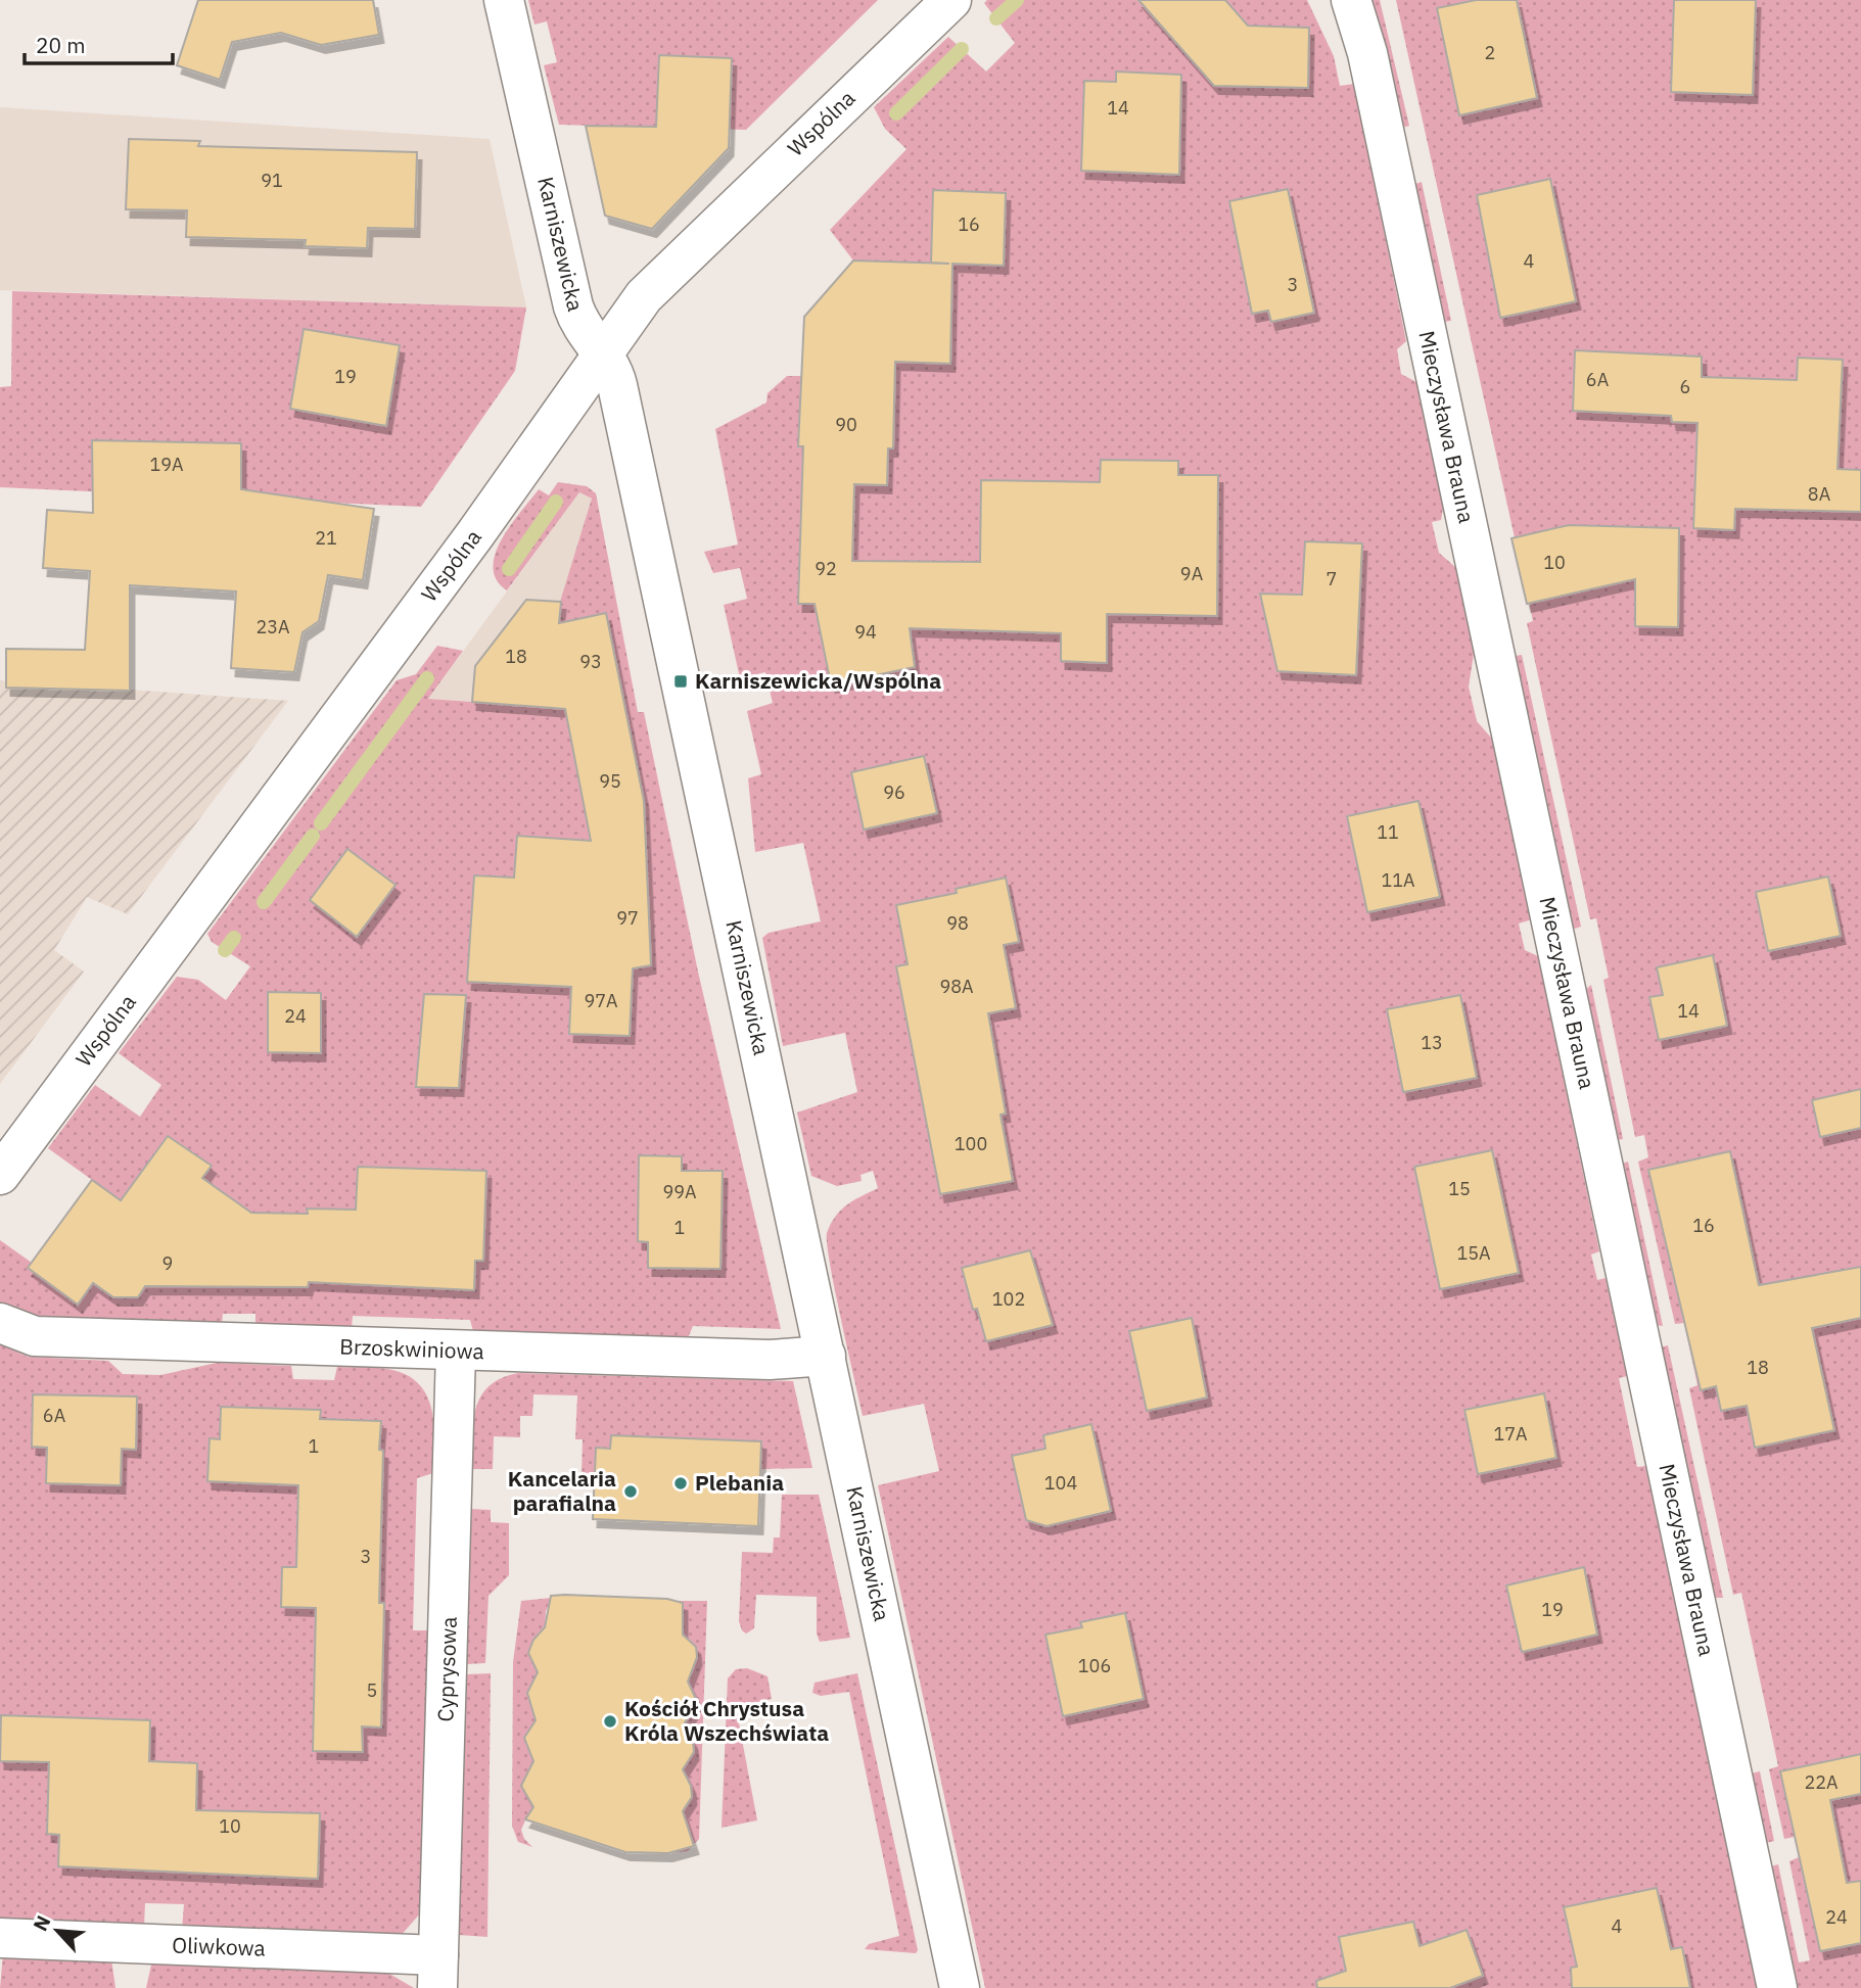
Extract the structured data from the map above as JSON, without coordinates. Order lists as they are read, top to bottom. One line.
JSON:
{"streets":{"street":["Wspólna","Karniszewicka","Mieczysława Brauna","Brzoskwiniowa","Cyprysowa","Oliwkowa"]},"crossings":[["Wspólna","Karniszewicka"],["Karniszewicka","Brzoskwiniowa"],["Brzoskwiniowa","Cyprysowa"],["Cyprysowa","Oliwkowa"]],"places":{"transit":["Karniszewicka/Wspólna"],"other":["Plebania","Kancelaria parafialna","Kościół Chrystusa Króla Wszechświata"]},"house_numbers":["2","14","91","16","4","3","19","6A","6","90","19A","8A","21","10","92","9A","7","23A","94","18","93","95","96","11","11A","97","98","98A","97A","14","24","13","100","15","99A","16","1","15A","9","102","18","6A","17A","1","104","3","19","106","5","22A","10","24","4"],"scale_bar":"20 m","north":"top left"}
